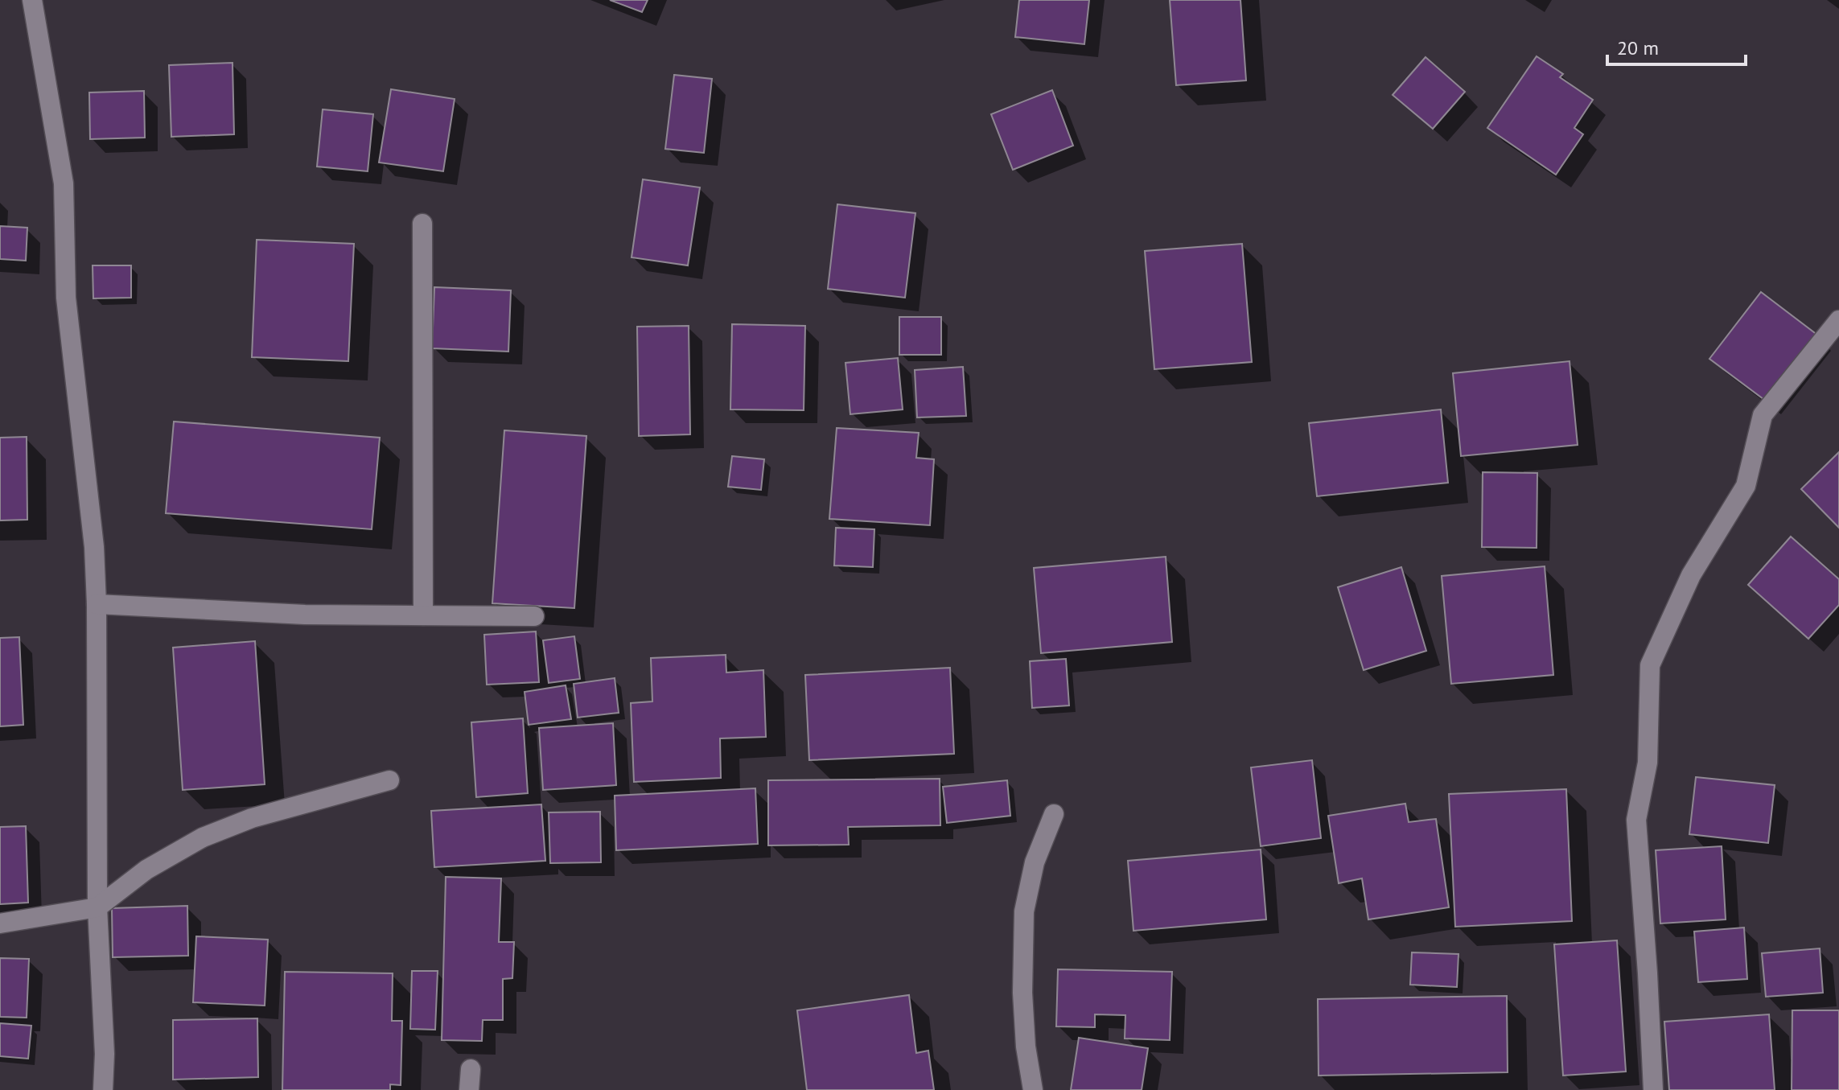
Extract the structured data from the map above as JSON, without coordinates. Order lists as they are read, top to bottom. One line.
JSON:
{"scale_bar":"20 m"}
